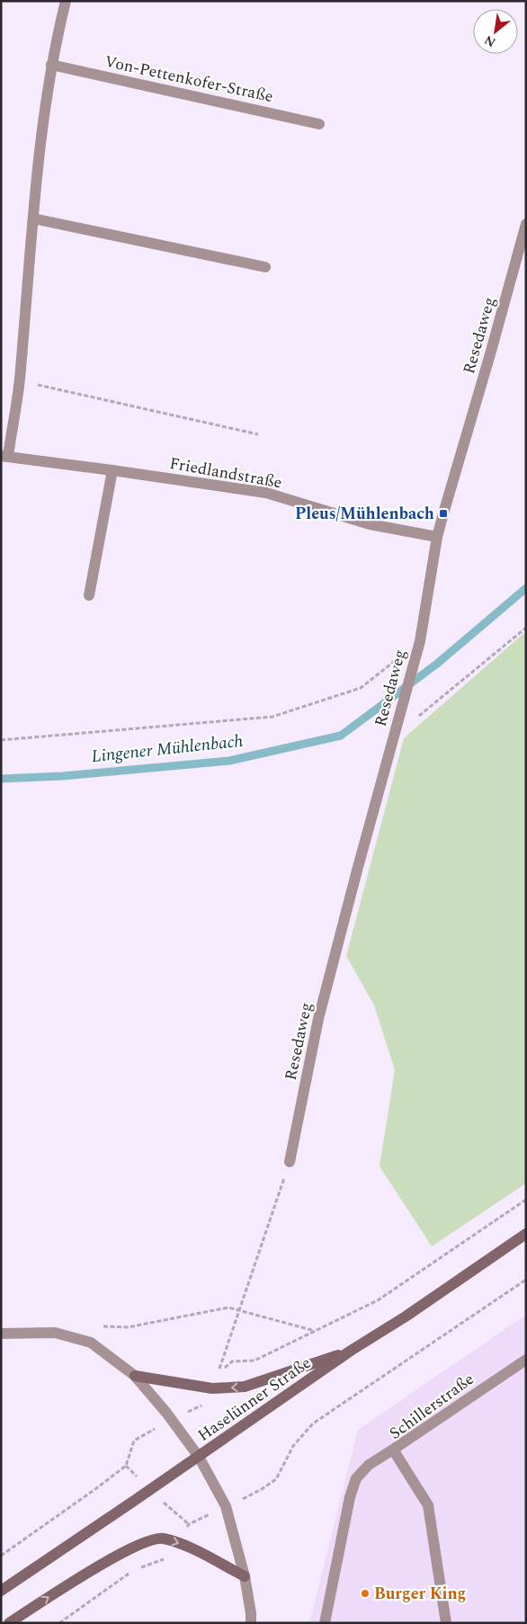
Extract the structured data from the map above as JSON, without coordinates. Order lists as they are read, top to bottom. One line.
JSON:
{"streets":{"street":["Von-Pettenkofer-Straße","Resedaweg","Friedlandstraße","Haselünner Straße","Schillerstraße"]},"crossings":[["Resedaweg","Friedlandstraße"]],"water":["Lingener Mühlenbach"],"places":{"transit":["Pleus/Mühlenbach"],"other":["Burger King"]},"north":"bottom left"}
